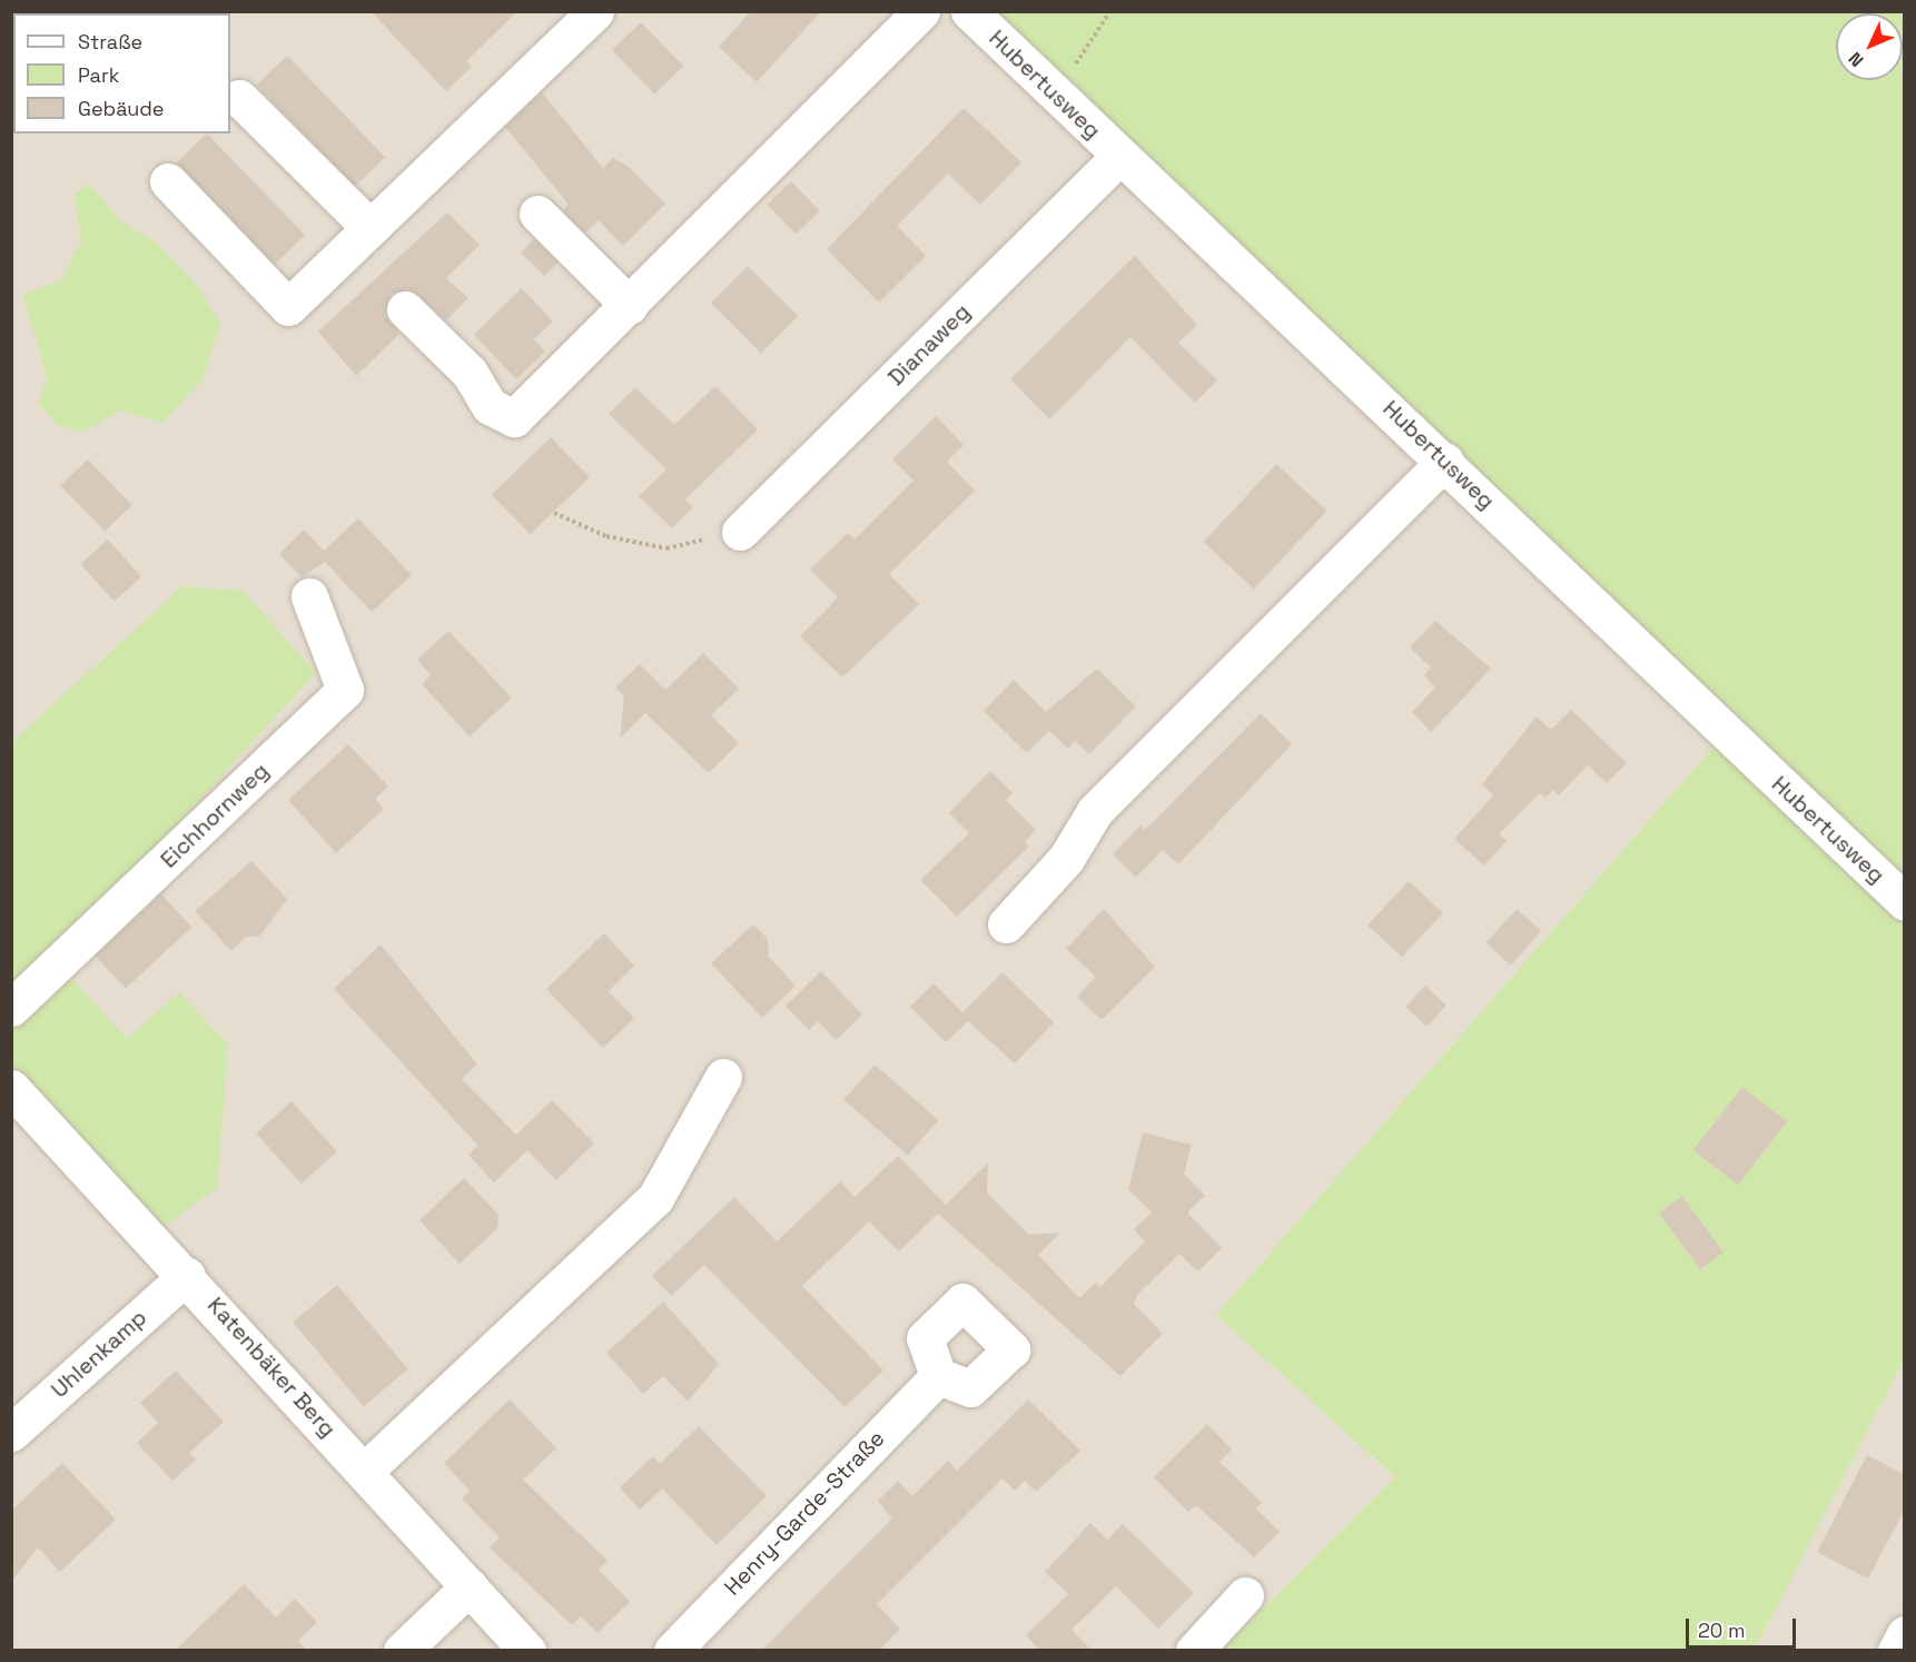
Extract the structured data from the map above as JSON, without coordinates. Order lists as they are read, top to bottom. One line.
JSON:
{"streets":{"street":["Hubertusweg","Dianaweg","Eichhornweg","Uhlenkamp","Katenbäker Berg","Henry-Garde-Straße"]},"crossings":[["Hubertusweg","Dianaweg"],["Uhlenkamp","Katenbäker Berg"]],"legend":["Straße","Park","Gebäude"],"scale_bar":"20 m","north":"bottom left"}
